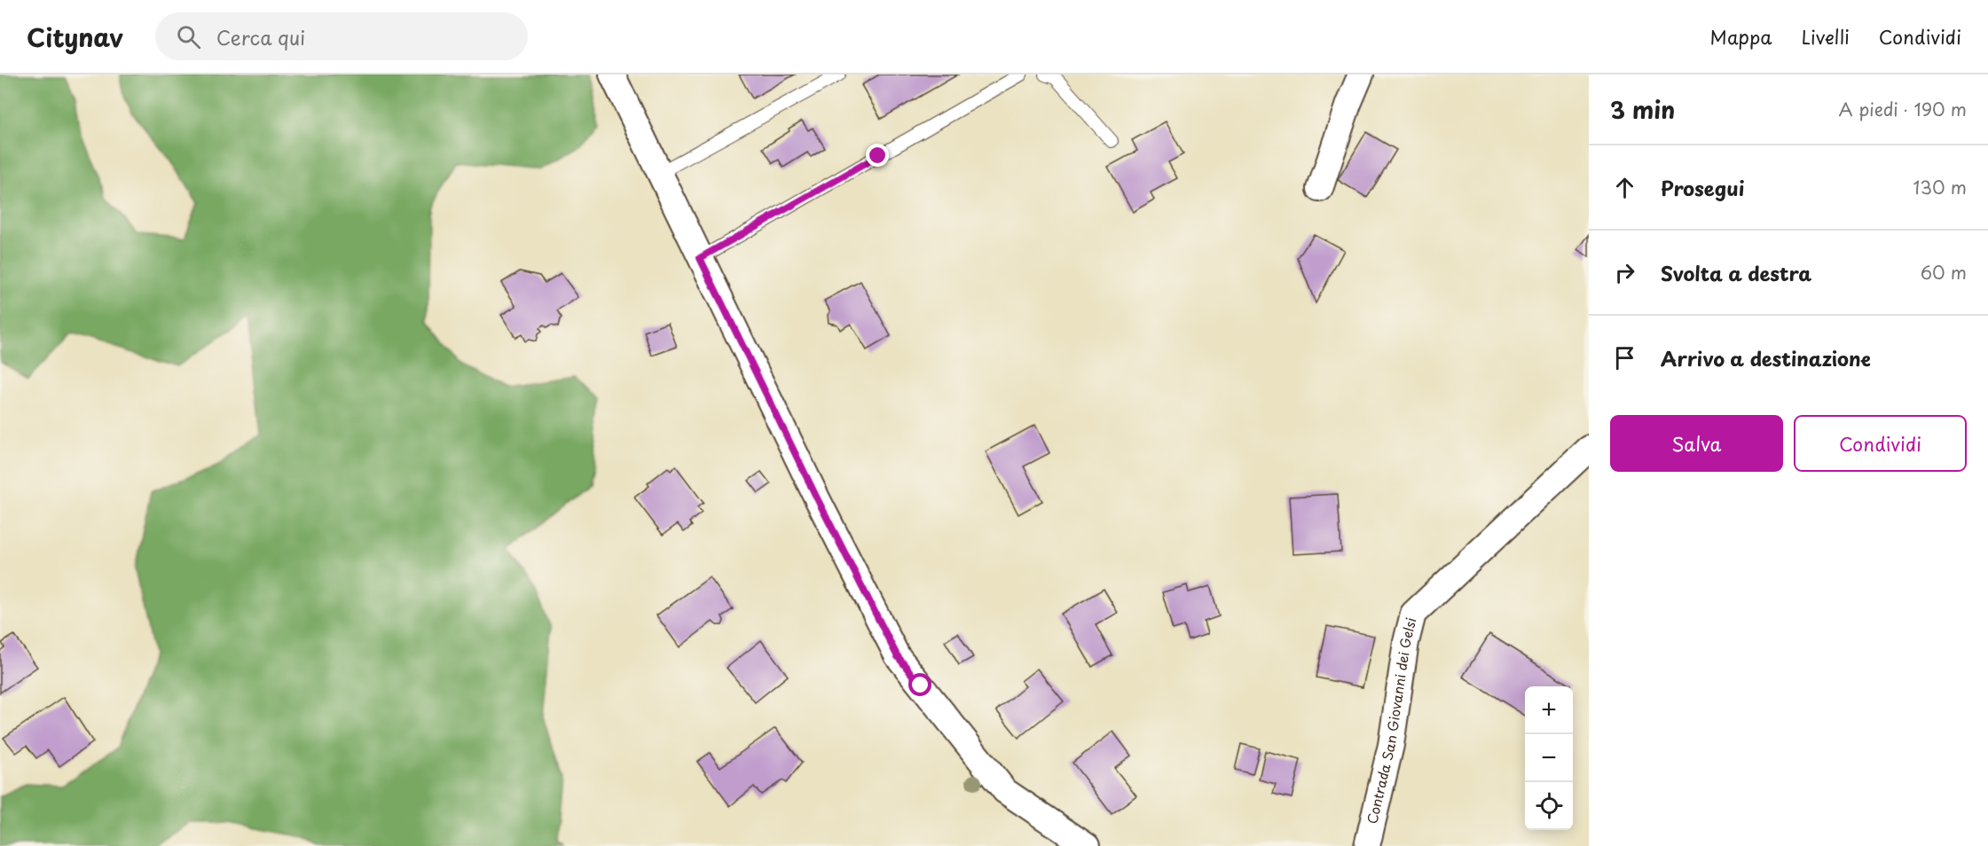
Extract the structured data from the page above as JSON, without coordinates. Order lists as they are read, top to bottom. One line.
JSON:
{"streets":{"street":["Contrada San Giovanni dei Gelsi"]},"page":{"header":"Citynav","search":"Cerca qui","nav":["Mappa","Livelli","Condividi"],"heading":["3 min","A piedi · 190 m"],"list":[["Prosegui","130 m"],["Svolta a destra","60 m"],"Arrivo a destinazione"],"buttons":["Salva","Condividi"],"map_buttons":["+","−"]}}
